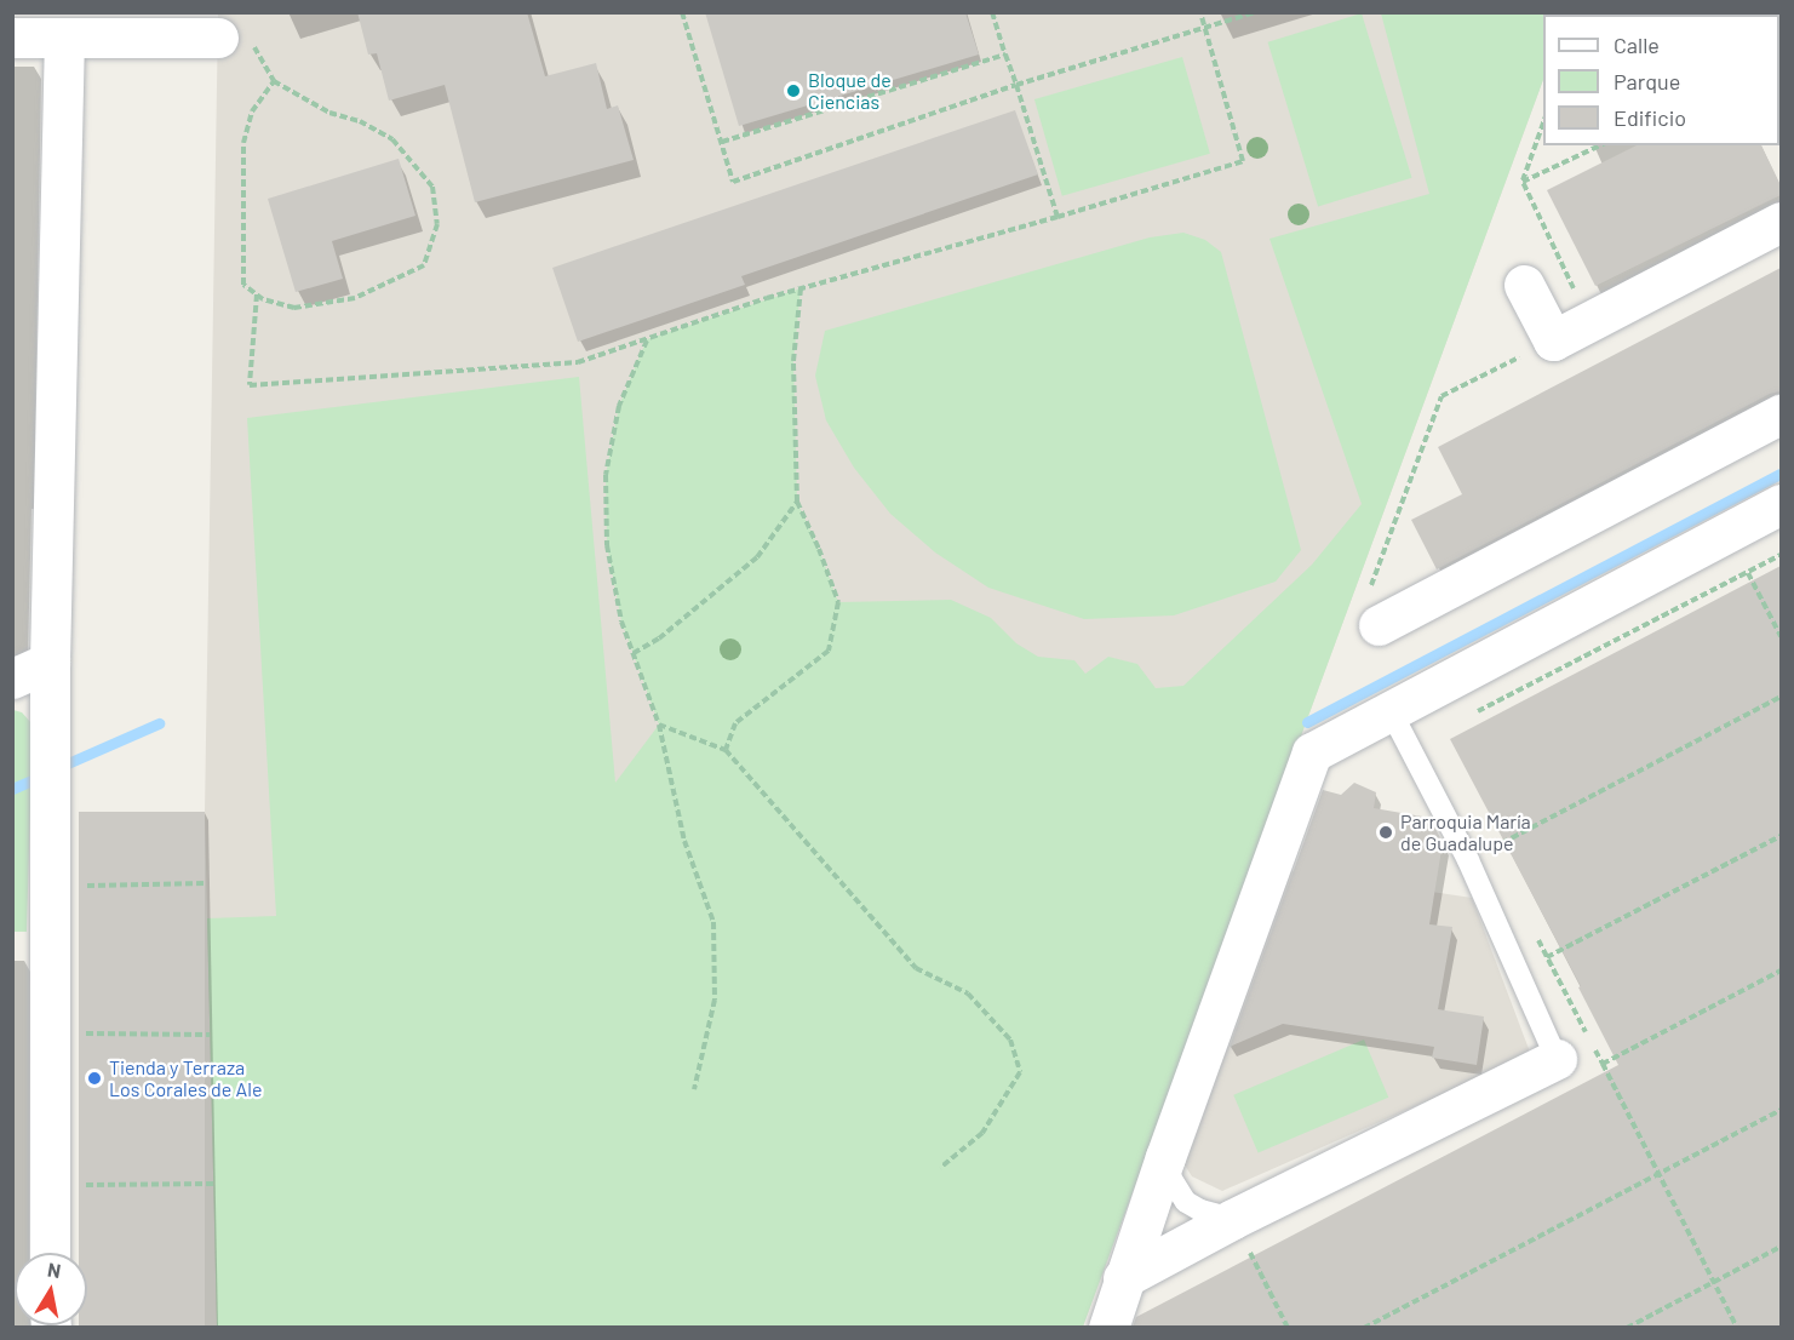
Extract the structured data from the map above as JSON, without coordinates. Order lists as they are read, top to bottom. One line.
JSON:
{"places":["Bloque de Ciencias","Parroquia María de Guadalupe","Tienda y Terraza Los Corales de Ale"],"legend":["Calle","Parque","Edificio"],"north":"top"}
